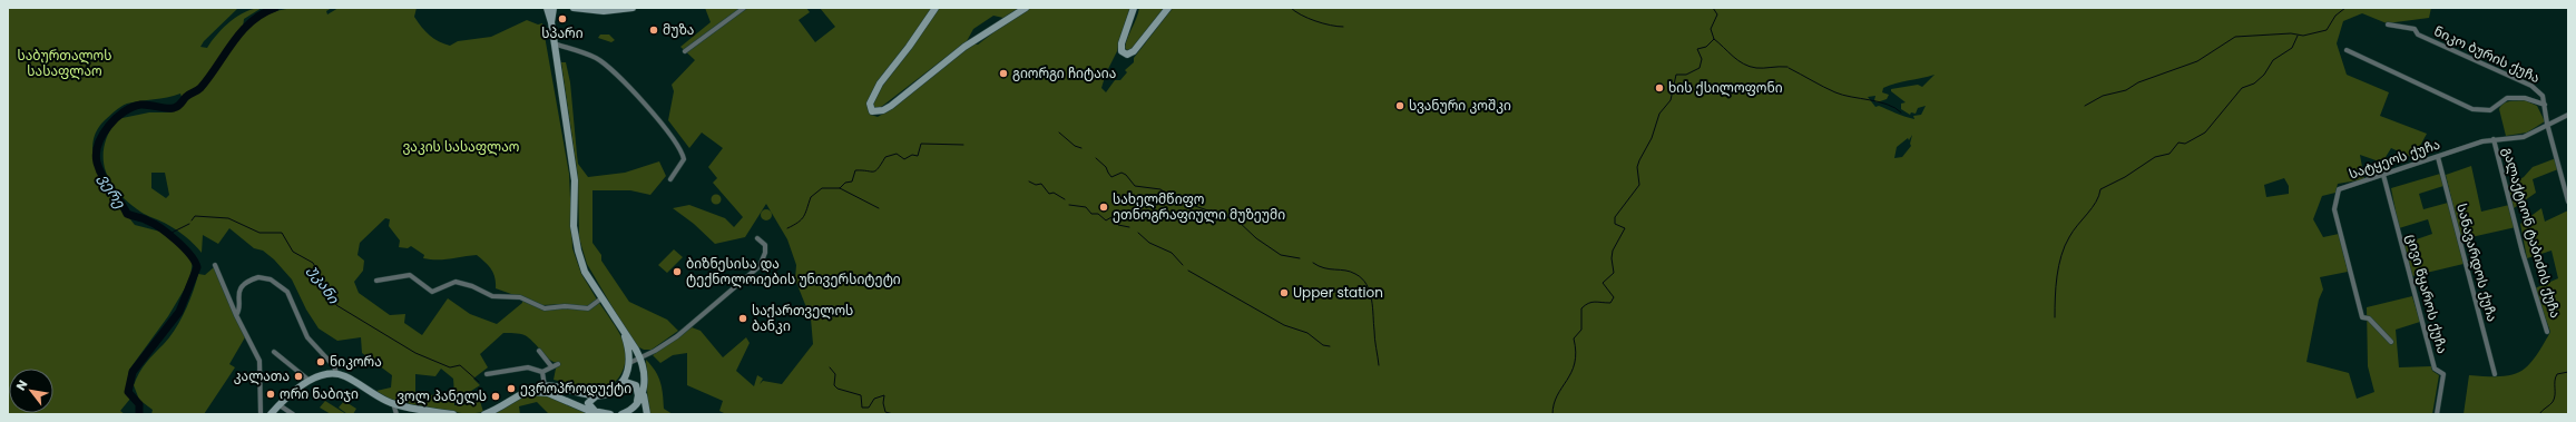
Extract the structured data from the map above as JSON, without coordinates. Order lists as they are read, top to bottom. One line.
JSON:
{"streets":{"street":["ნიკო ბურის ქუჩა","სატყეოს ქუჩა","გალაქტიონ ტაბიძის ქუჩა","სანავარდოს ქუჩა","ცივი წყაროს ქუჩა"]},"crossings":[["სატყეოს ქუჩა","გალაქტიონ ტაბიძის ქუჩა"],["სატყეოს ქუჩა","სანავარდოს ქუჩა"],["სატყეოს ქუჩა","ცივი წყაროს ქუჩა"]],"water":["ვერე","უკანი"],"parks":["საბურთალოს სასაფლაო","ვაკის სასაფლაო"],"places":["სპარი","მუზა","გიორგი ჩიტაია","ხის ქსილოფონი","სვანური კოშკი","სახელმწიფო ეთნოგრაფიული მუზეუმი","ბიზნესისა და ტექნოლოიების უნივერსიტეტი","Upper station","საქართველოს ბანკი","ნიკორა","კალათა","ევროპროდუქტი","ორი ნაბიჯი","ვოლ პანელს"],"north":"top left"}
